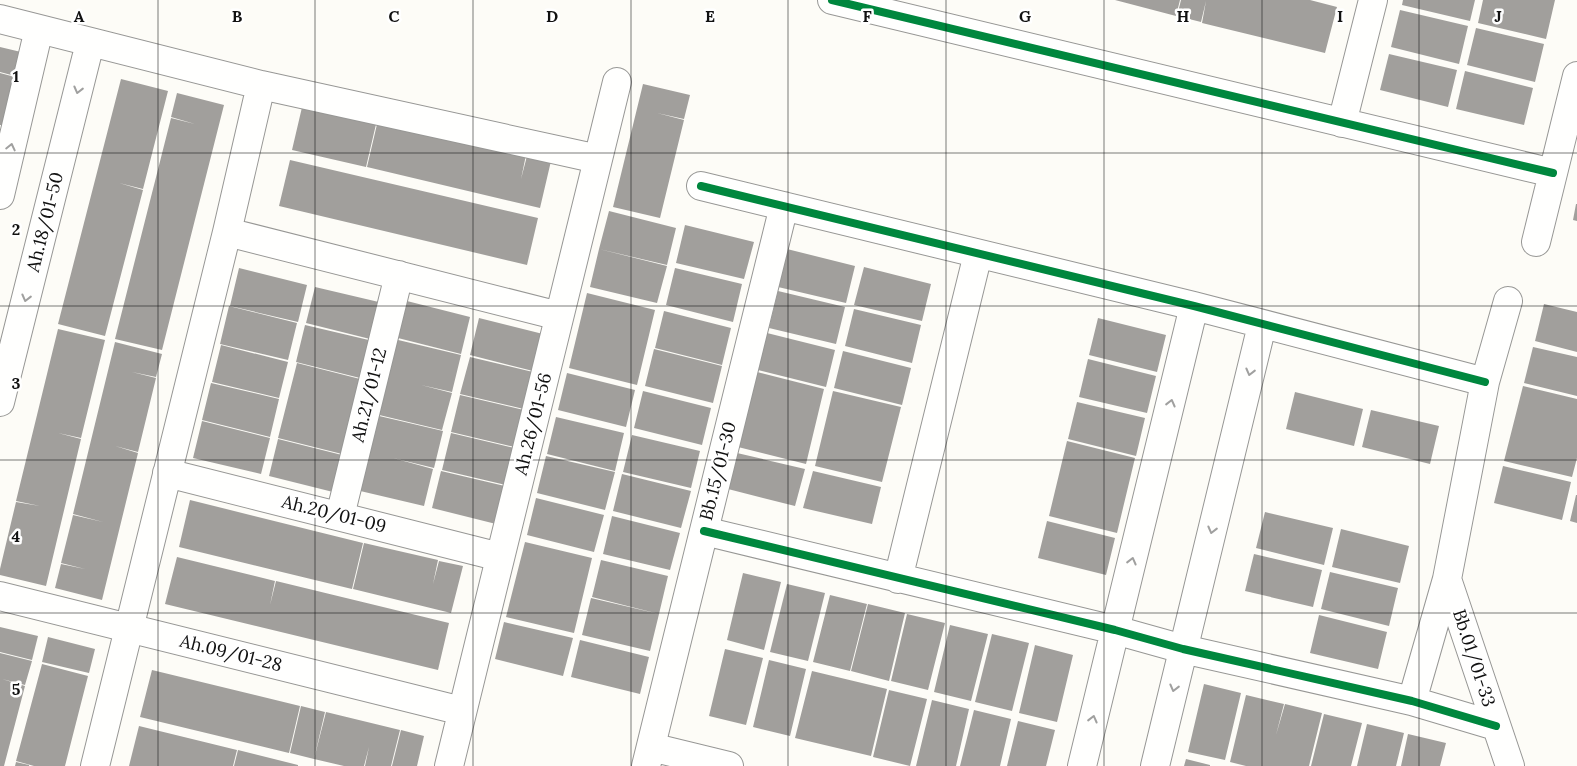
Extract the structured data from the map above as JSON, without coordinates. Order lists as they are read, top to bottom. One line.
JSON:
{"streets":{"street":["Ah.18/01-50","Ah.21/01-12","Ah.26/01-56","Bb.15/01-30","Ah.20/01-09","Ah.09/01-28","Bb.01/01-33"]},"crossings":[["Ah.21/01-12","Ah.20/01-09"],["Ah.26/01-56","Ah.20/01-09"],["Ah.26/01-56","Ah.09/01-28"]],"grid":{"columns":["A","B","C","D","E","F","G","H","I","J"],"rows":["1","2","3","4","5"]}}
